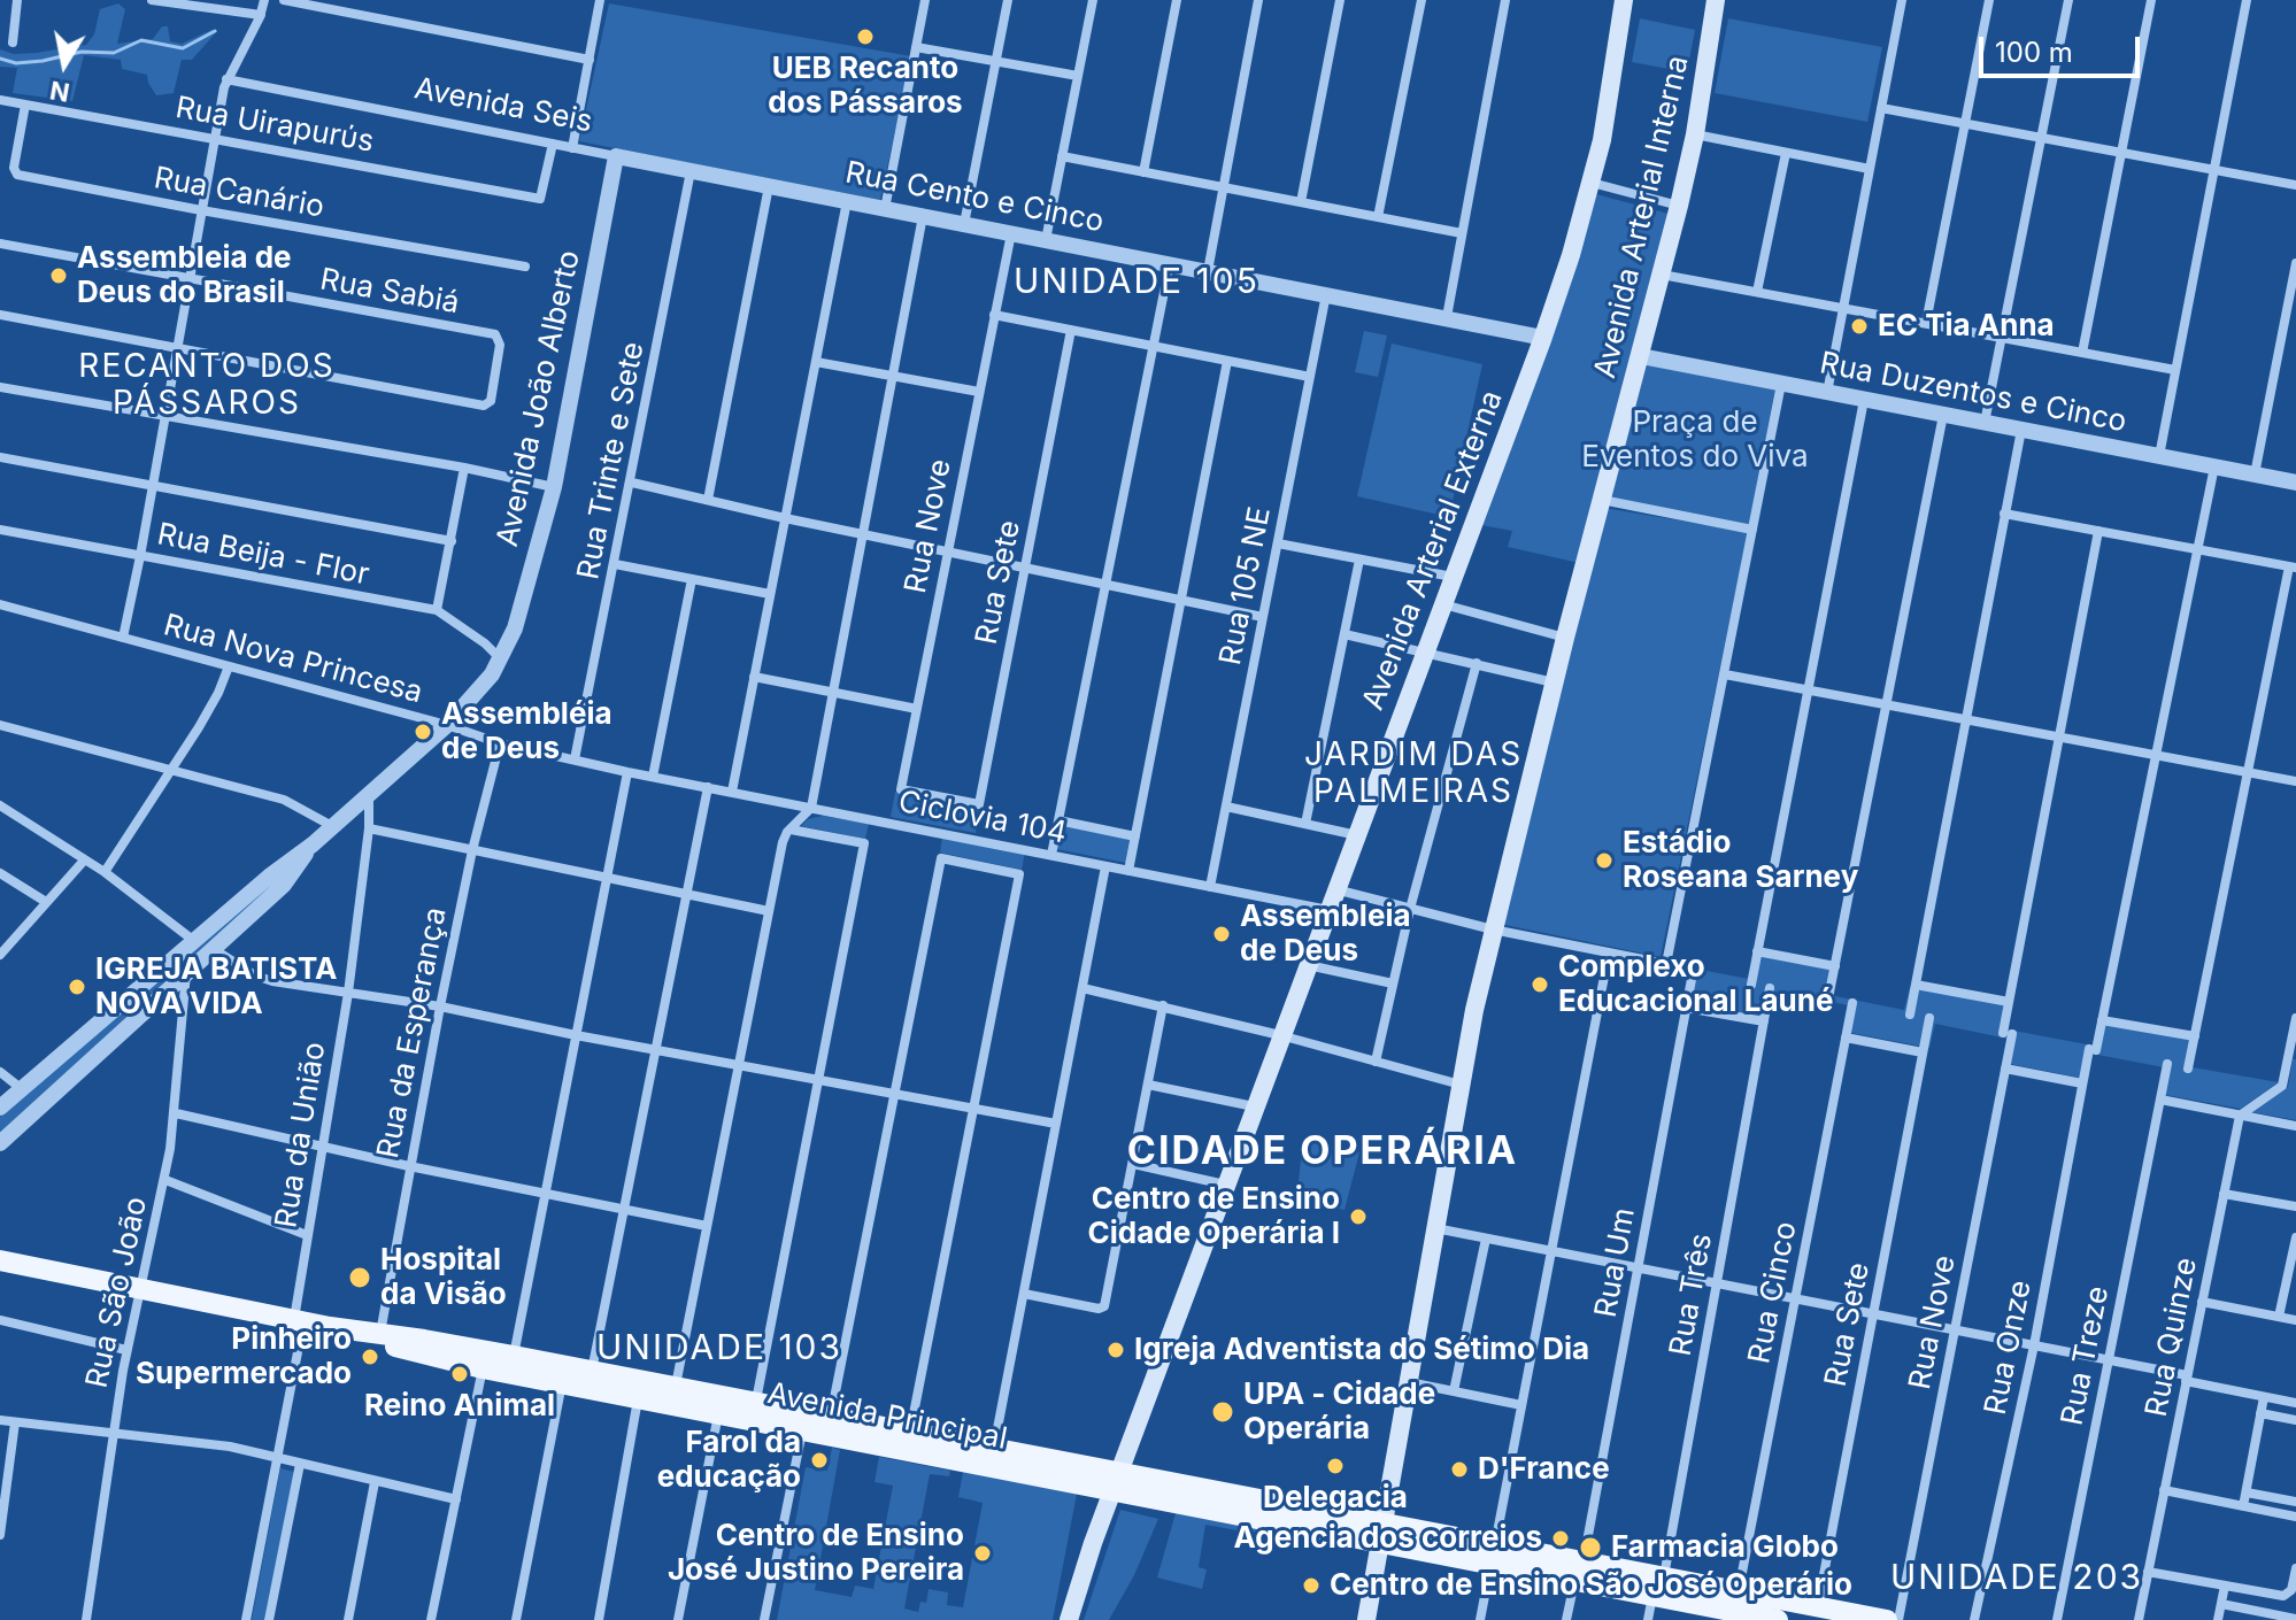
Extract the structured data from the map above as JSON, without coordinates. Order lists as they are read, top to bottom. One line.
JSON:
{"streets":{"main road":["Avenida Arterial Interna","Avenida Arterial Externa","Avenida Principal"],"street":["Avenida Seis","Rua Uirapurύs","Rua Canário","Rua Cento e Cinco","Rua Sabiá","Rua Duzentos e Cinco","Avenida João Alberto","Rua Trinte e Sete","Rua Nove","Rua Beija - Flor","Rua Sete","Rua 105 NE","Rua Nova Princesa","Ciclovia 104","Rua da Esperança","Rua da União","Rua Um","Rua São João","Rua Cinco","Rua Três","Rua Quinze","Rua Onze","Rua Treze"]},"crossings":[["Avenida Seis","Rua Uirapurύs"],["Avenida Seis","Rua Cento e Cinco"],["Avenida Seis","Avenida João Alberto"],["Avenida Seis","Rua Trinte e Sete"],["Rua Uirapurύs","Rua Canário"],["Rua Cento e Cinco","Rua Nove"],["Rua Cento e Cinco","Avenida Arterial Externa"],["Rua Cento e Cinco","Rua 105 NE"],["Avenida Arterial Interna","Rua Duzentos e Cinco"],["Avenida Arterial Interna","Avenida Principal"],["Rua Duzentos e Cinco","Rua Onze"],["Avenida João Alberto","Rua Beija - Flor"],["Avenida João Alberto","Rua Nova Princesa"],["Avenida João Alberto","Rua da União"],["Avenida João Alberto","Rua São João"],["Rua Trinte e Sete","Rua Nova Princesa"],["Rua Nove","Rua Sete"],["Avenida Arterial Externa","Ciclovia 104"],["Avenida Arterial Externa","Avenida Principal"],["Rua 105 NE","Ciclovia 104"],["Rua Nova Princesa","Ciclovia 104"],["Rua Nova Princesa","Rua da Esperança"],["Rua da Esperança","Avenida Principal"],["Rua da União","Avenida Principal"],["Rua Um","Avenida Principal"],["Rua São João","Avenida Principal"],["Rua Cinco","Avenida Principal"],["Rua Três","Avenida Principal"]],"districts":["UNIDADE 105","RECANTO DOS PÁSSAROS","JARDIM DAS PALMEIRAS","CIDADE OPERÁRIA","UNIDADE 103","UNIDADE 203"],"parks":["Praça de Eventos do Viva"],"places":["UEB Recanto dos Pássaros","Assembleia de Deus do Brasil","EC Tia Anna","Assembléia de Deus","Estádio Roseana Sarney","Assembleia de Deus","Complexo Educacional Launé","IGREJA BATISTA NOVA VIDA","Centro de Ensino Cidade Operária I","Hospital da Visão","Igreja Adventista do Sétimo Dia","Pinheiro Supermercado","Reino Animal","UPA - Cidade Operária","Farol da educação","Delegacia","D'France","Agencia dos correios","Farmacia Globo","Centro de Ensino José Justino Pereira","Centro de Ensino São José Operário"],"scale_bar":"100 m","north":"bottom"}
